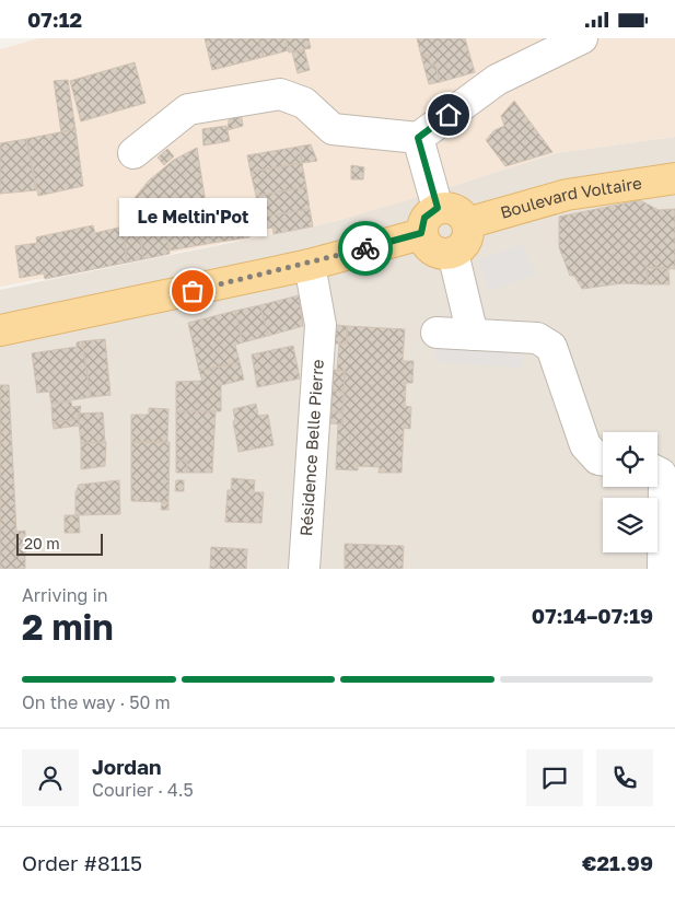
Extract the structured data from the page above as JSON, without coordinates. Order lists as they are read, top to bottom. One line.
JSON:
{"streets":{"main road":["Boulevard Voltaire"],"street":["Résidence Belle Pierre"]},"places":["Le Meltin'Pot"],"scale_bar":"20 m","page":{"status":"07:12","bubble":"Le Meltin'Pot","scale":"20 m","heading":["2 min","Arriving in","07:14–07:19"],"panel":["Jordan","Courier · 4.5","Order #8115","€21.99"],"bar":"On the way · 50 m"}}
